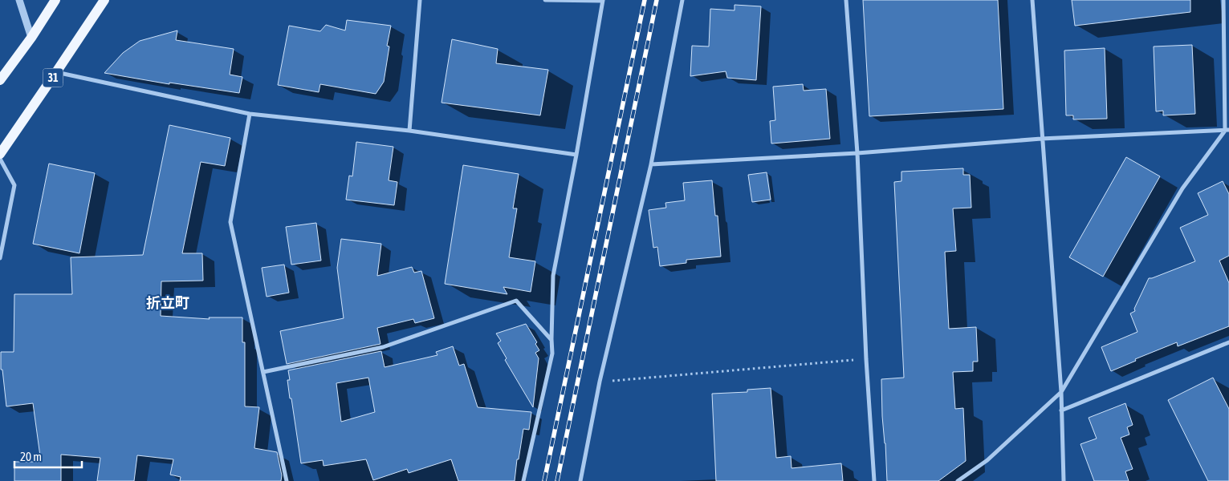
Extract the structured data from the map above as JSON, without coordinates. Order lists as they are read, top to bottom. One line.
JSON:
{"streets":{"main road":["31"]},"districts":["折立町"],"scale_bar":"20 m"}
